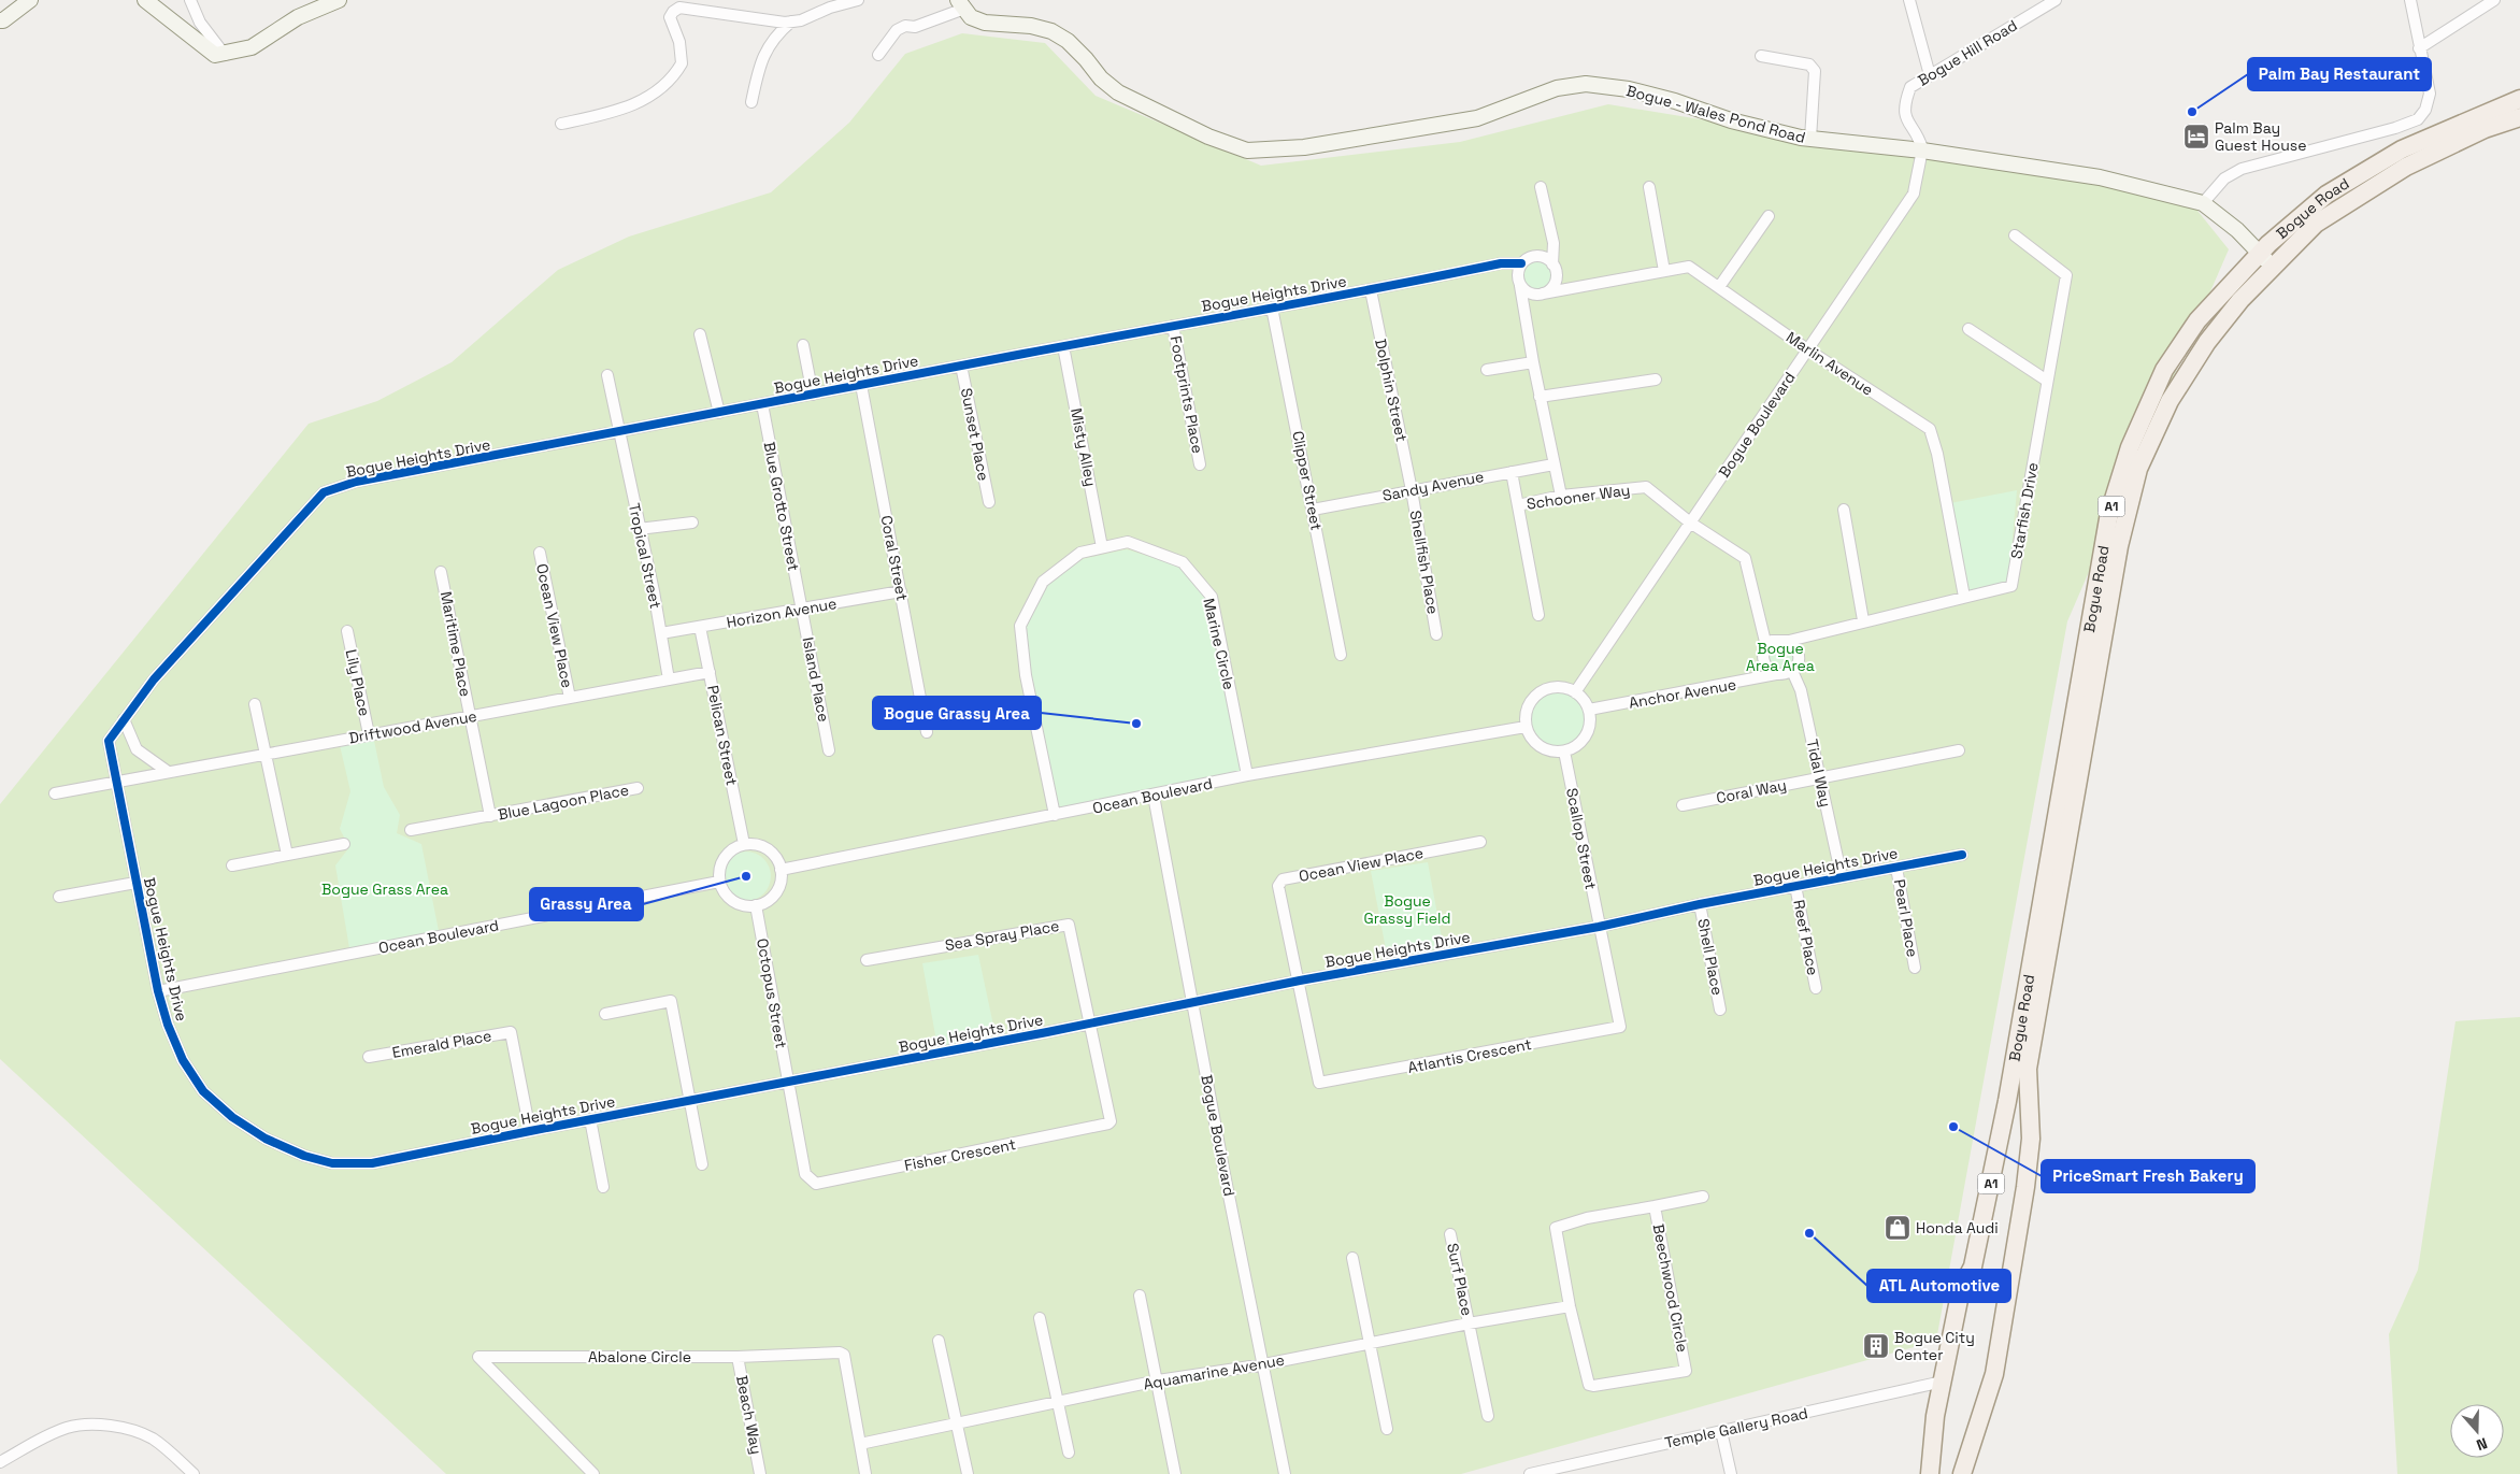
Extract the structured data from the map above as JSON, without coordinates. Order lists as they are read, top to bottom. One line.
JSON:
{"streets":{"main road":["Bogue Road","A1"],"street":["Bogue Hill Road","Bogue - Wales Pond Road","Bogue Heights Drive","Marlin Avenue","Dolphin Street","Footprints Place","Bogue Boulevard","Sunset Place","Misty Alley","Clipper Street","Sandy Avenue","Schooner Way","Blue Grotto Street","Starfish Drive","Tropical Street","Coral Street","Shellfish Place","Horizon Avenue","Ocean View Place","Maritime Place","Marine Circle","Island Place","Lily Place","Anchor Avenue","Driftwood Avenue","Pelican Street","Tidal Way","Coral Way","Ocean Boulevard","Blue Lagoon Place","Scallop Street","Pearl Place","Sea Spray Place","Reef Place","Shell Place","Octopus Street","Emerald Place","Atlantis Crescent","Fisher Crescent","Surf Place","Beechwood Circle","Abalone Circle","Aquamarine Avenue","Beach Way","Temple Gallery Road"]},"crossings":[["Bogue Hill Road","Bogue - Wales Pond Road"],["Bogue Hill Road","Bogue Boulevard"],["Bogue - Wales Pond Road","Bogue Road"],["Bogue - Wales Pond Road","Bogue Boulevard"],["Bogue Road","Temple Gallery Road"],["Bogue Heights Drive","Marlin Avenue"],["Bogue Heights Drive","Dolphin Street"],["Bogue Heights Drive","Footprints Place"],["Bogue Heights Drive","Bogue Boulevard"],["Bogue Heights Drive","Sunset Place"],["Bogue Heights Drive","Misty Alley"],["Bogue Heights Drive","Clipper Street"],["Bogue Heights Drive","Blue Grotto Street"],["Bogue Heights Drive","Tropical Street"],["Bogue Heights Drive","Coral Street"],["Bogue Heights Drive","Ocean View Place"],["Bogue Heights Drive","Driftwood Avenue"],["Bogue Heights Drive","Tidal Way"],["Bogue Heights Drive","Ocean Boulevard"],["Bogue Heights Drive","Scallop Street"],["Bogue Heights Drive","Pearl Place"],["Bogue Heights Drive","Sea Spray Place"],["Bogue Heights Drive","Reef Place"],["Bogue Heights Drive","Shell Place"],["Bogue Heights Drive","Octopus Street"],["Bogue Heights Drive","Emerald Place"],["Bogue Heights Drive","Atlantis Crescent"],["Bogue Heights Drive","Fisher Crescent"],["Marlin Avenue","Bogue Boulevard"],["Marlin Avenue","Starfish Drive"],["Dolphin Street","Sandy Avenue"],["Dolphin Street","Shellfish Place"],["Bogue Boulevard","Schooner Way"],["Bogue Boulevard","Anchor Avenue"],["Bogue Boulevard","Ocean Boulevard"],["Bogue Boulevard","Scallop Street"],["Bogue Boulevard","Aquamarine Avenue"],["Misty Alley","Marine Circle"],["Clipper Street","Sandy Avenue"],["Sandy Avenue","Shellfish Place"],["Schooner Way","Starfish Drive"],["Schooner Way","Anchor Avenue"],["Schooner Way","Tidal Way"],["Blue Grotto Street","Horizon Avenue"],["Blue Grotto Street","Island Place"],["Starfish Drive","Anchor Avenue"],["Starfish Drive","Tidal Way"],["Tropical Street","Horizon Avenue"],["Tropical Street","Driftwood Avenue"],["Coral Street","Horizon Avenue"],["Horizon Avenue","Island Place"],["Horizon Avenue","Pelican Street"],["Ocean View Place","Driftwood Avenue"],["Ocean View Place","Atlantis Crescent"],["Maritime Place","Driftwood Avenue"],["Maritime Place","Blue Lagoon Place"],["Marine Circle","Ocean Boulevard"],["Lily Place","Driftwood Avenue"],["Anchor Avenue","Tidal Way"],["Anchor Avenue","Ocean Boulevard"],["Anchor Avenue","Scallop Street"],["Driftwood Avenue","Pelican Street"],["Driftwood Avenue","Blue Lagoon Place"],["Pelican Street","Ocean Boulevard"],["Pelican Street","Octopus Street"],["Tidal Way","Coral Way"],["Ocean Boulevard","Scallop Street"],["Ocean Boulevard","Octopus Street"],["Scallop Street","Atlantis Crescent"],["Sea Spray Place","Fisher Crescent"],["Octopus Street","Fisher Crescent"],["Surf Place","Aquamarine Avenue"],["Beechwood Circle","Aquamarine Avenue"],["Abalone Circle","Aquamarine Avenue"],["Abalone Circle","Beach Way"]],"parks":["Bogue Area Area","Bogue Grass Area","Bogue Grassy Field"],"places":{"other":["Palm Bay Restaurant","Bogue Grassy Area","Grassy Area","PriceSmart Fresh Bakery","ATL Automotive"],"hotel":["Palm Bay Guest House"],"shop":["Honda Audi"],"building":["Bogue City Center"]},"north":"bottom"}
